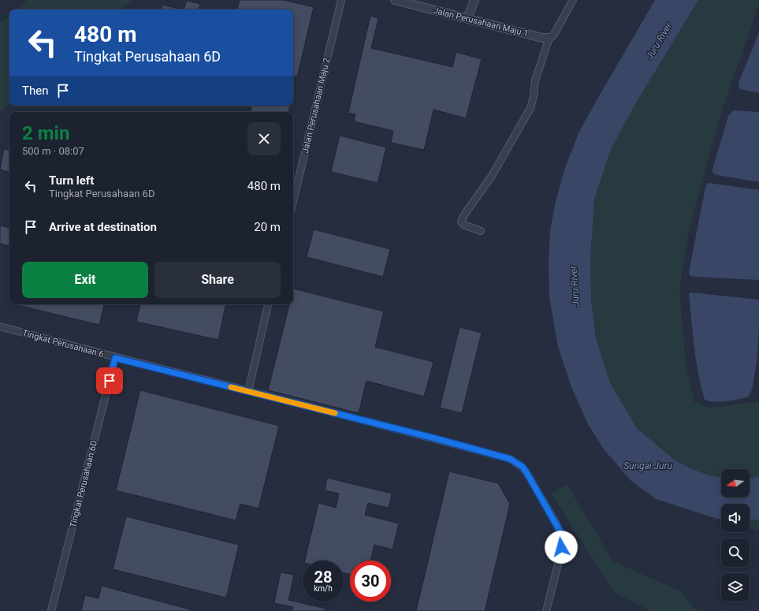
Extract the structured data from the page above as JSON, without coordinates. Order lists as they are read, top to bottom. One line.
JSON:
{"streets":{"street":["Jalan Perusahaan Maju 1","Jalan Perusahaan Maju 2","Tingkat Perusahaan 6","Tingkat Perusahaan 6D"]},"crossings":[["Tingkat Perusahaan 6","Tingkat Perusahaan 6D"]],"water":["Juru River","Sungai Juru"],"north":"left","page":{"turn":["480 m","Tingkat Perusahaan 6D"],"then":"Then","heading":["2 min","500 m · 08:07"],"list":[{"name":"Turn left","note":"Tingkat Perusahaan 6D","value":"480 m"},{"name":"Arrive at destination","value":"20 m"}],"buttons":["Exit","Share"],"speed":"28 km/h","limit":"30"}}
